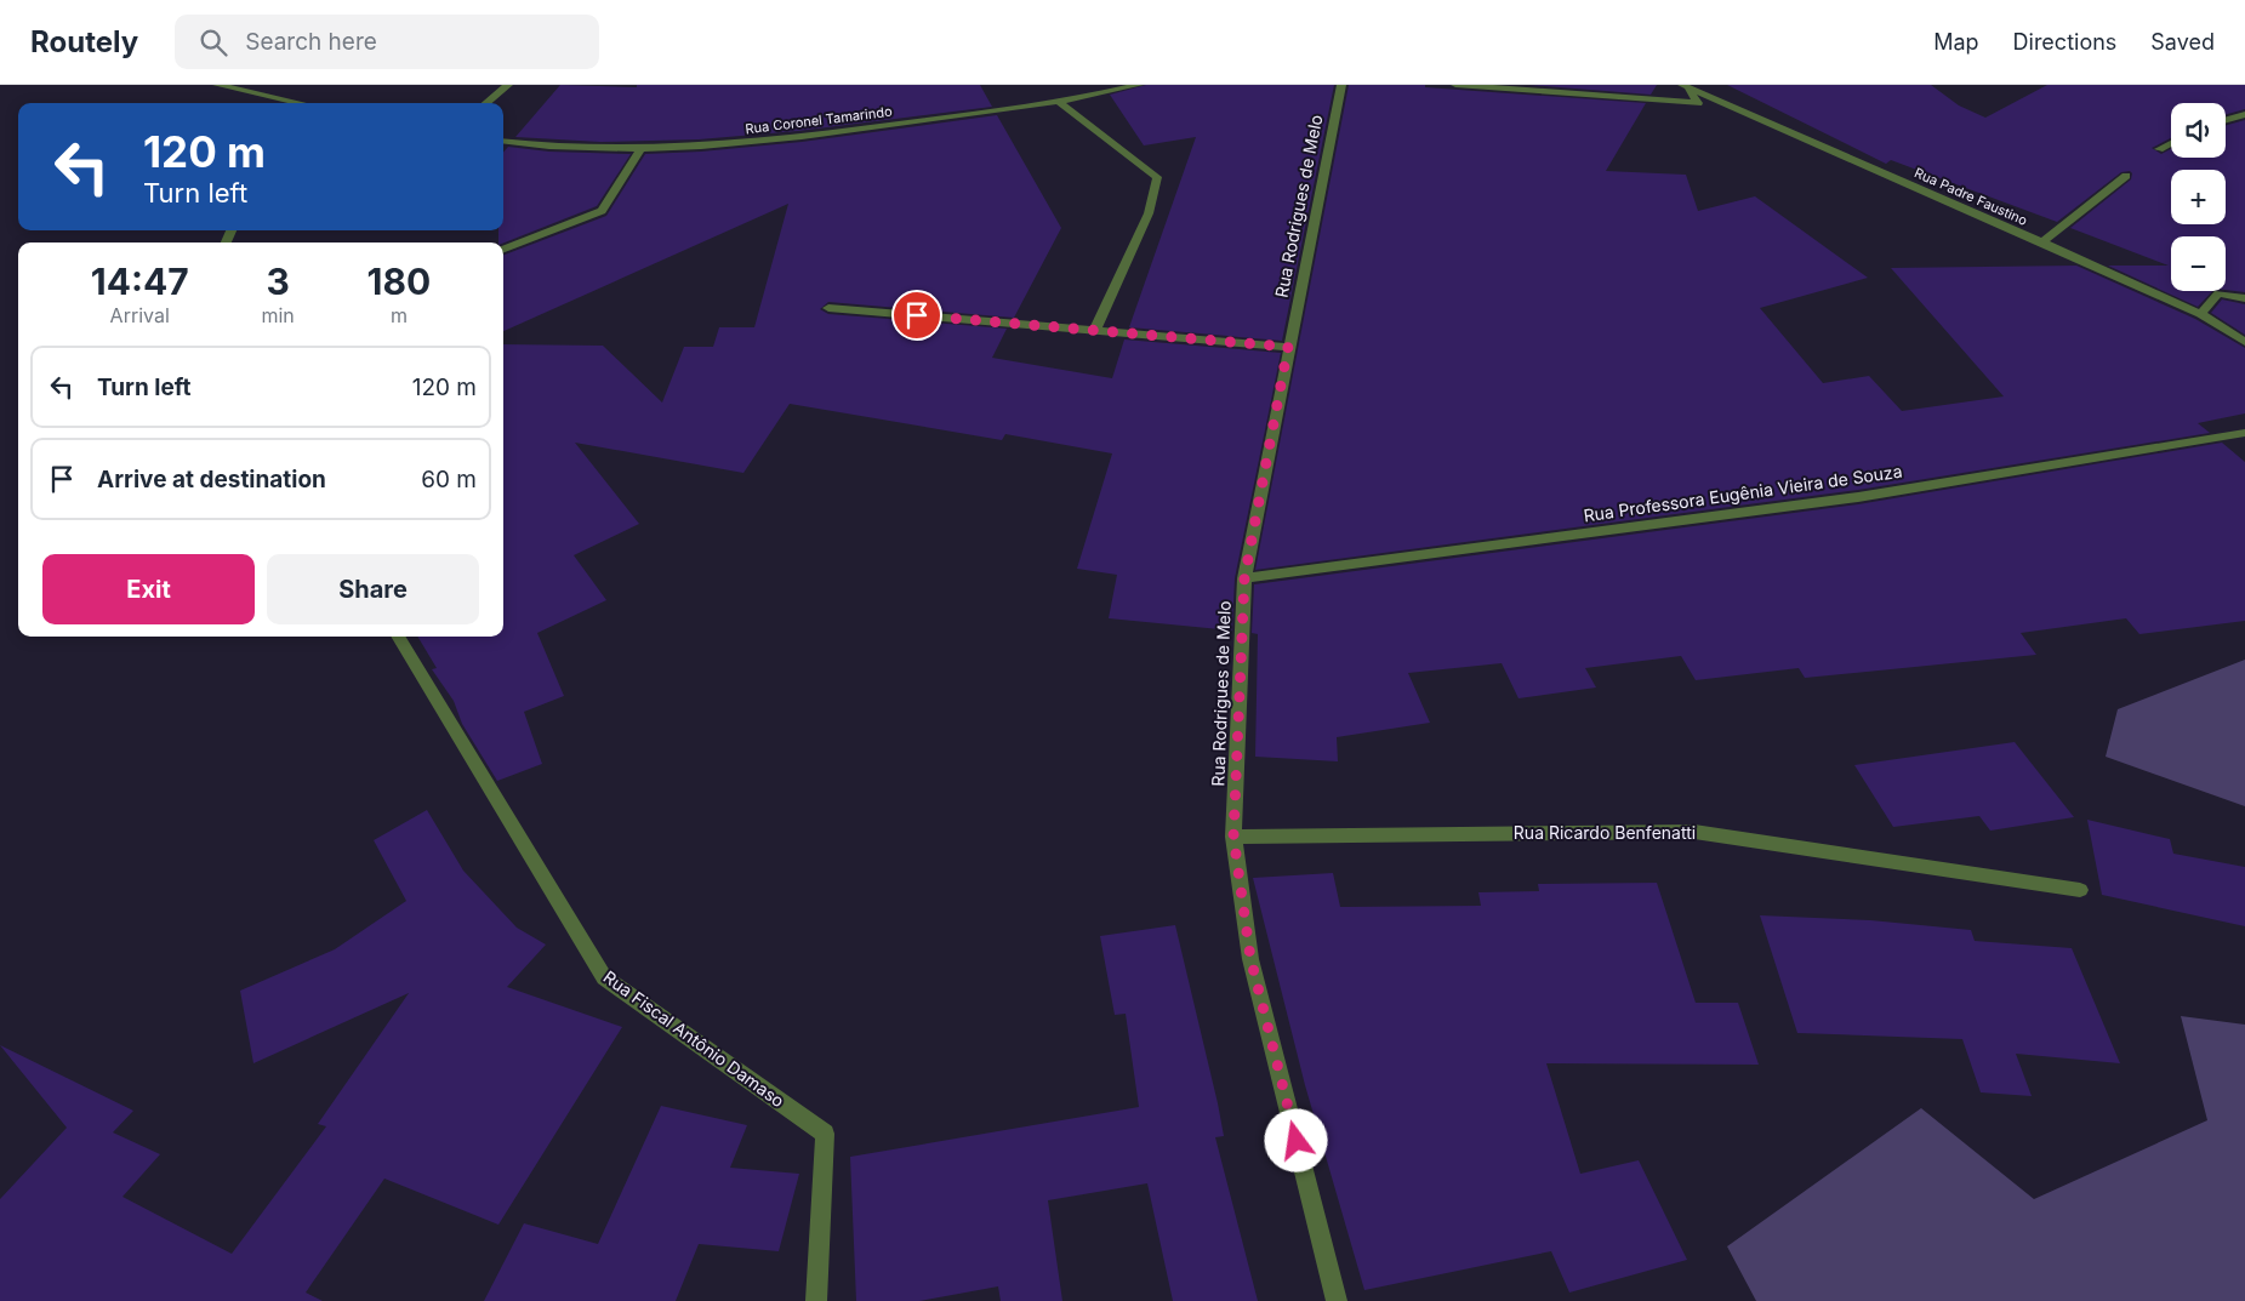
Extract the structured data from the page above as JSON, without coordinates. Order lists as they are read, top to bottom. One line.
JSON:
{"streets":{"street":["Rua Coronel Tamarindo","Rua Padre Faustino","Rua Rodrigues de Melo","Rua Professora Eugênia Vieira de Souza","Rua Ricardo Benfenatti","Rua Fiscal Antônio Damaso"]},"crossings":[["Rua Rodrigues de Melo","Rua Professora Eugênia Vieira de Souza"],["Rua Rodrigues de Melo","Rua Ricardo Benfenatti"]],"page":{"header":"Routely","search":"Search here","nav":["Map","Directions","Saved"],"map_buttons":["+","−"],"turn":["120 m","Turn left"],"eta":["14:47","Arrival","3","min","180","m"],"list":[{"name":"Turn left","value":"120 m"},{"name":"Arrive at destination","value":"60 m"}],"buttons":["Exit","Share"]}}
